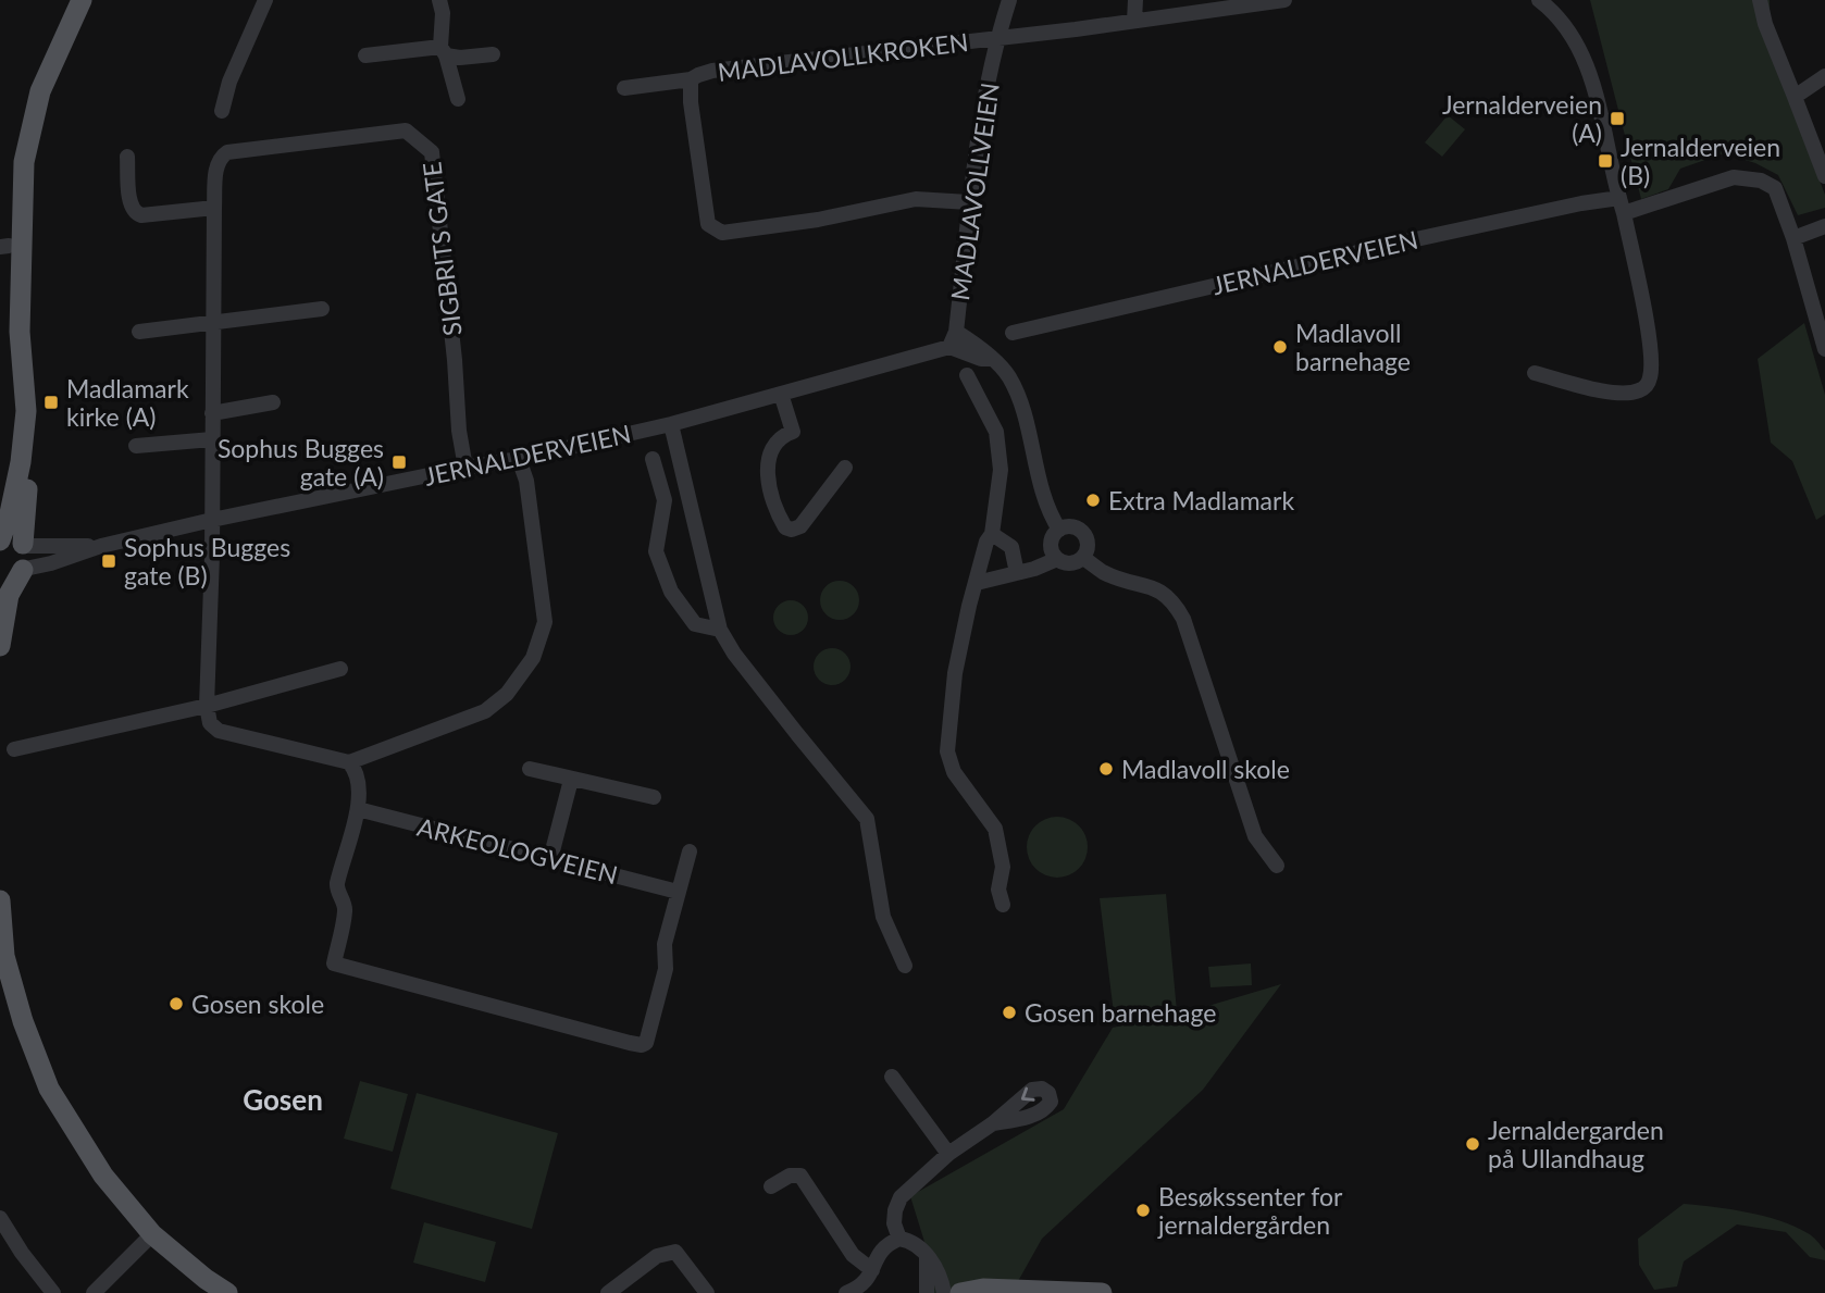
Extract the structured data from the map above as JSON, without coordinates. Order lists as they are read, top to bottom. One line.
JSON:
{"streets":{"street":["MADLAVOLLKROKEN","MADLAVOLLVEIEN","SIGBRITS GATE","JERNALDERVEIEN","ARKEOLOGVEIEN"]},"crossings":[["MADLAVOLLKROKEN","MADLAVOLLVEIEN"],["MADLAVOLLVEIEN","JERNALDERVEIEN"],["SIGBRITS GATE","JERNALDERVEIEN"]],"districts":["Gosen"],"places":{"transit":["Jernalderveien (A)","Jernalderveien (B)","Madlamark kirke (A)","Sophus Bugges gate (A)","Sophus Bugges gate (B)"],"other":["Madlavoll barnehage","Extra Madlamark","Madlavoll skole","Gosen skole","Gosen barnehage","Jernaldergarden på Ullandhaug","Besøkssenter for jernaldergården"]}}
